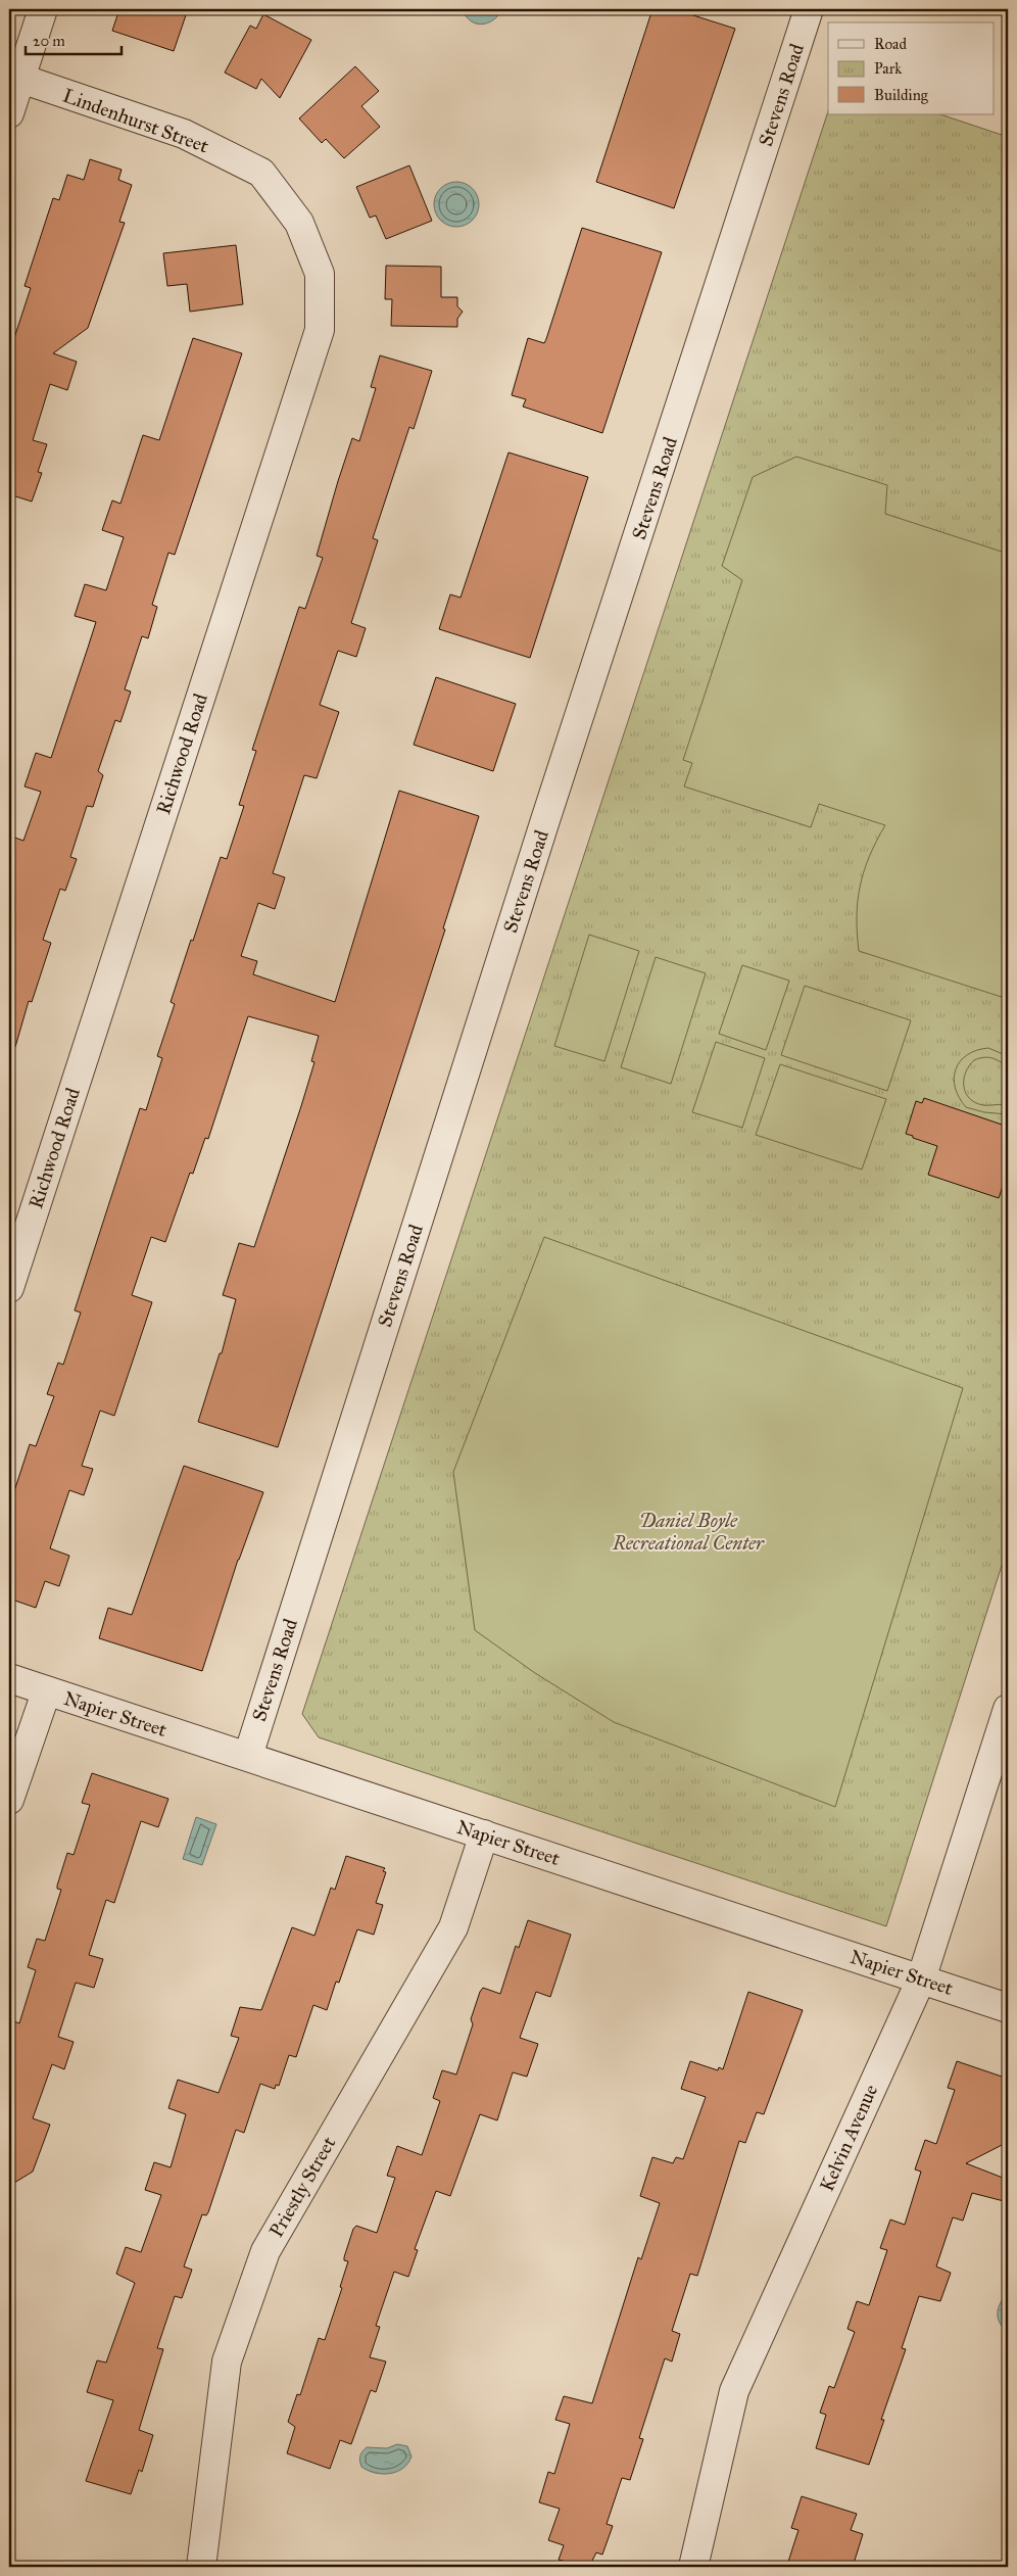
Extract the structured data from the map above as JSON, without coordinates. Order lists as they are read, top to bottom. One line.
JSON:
{"streets":{"street":["Stevens Road","Lindenhurst Street","Richwood Road","Napier Street","Kelvin Avenue","Priestly Street"]},"crossings":[["Stevens Road","Napier Street"],["Lindenhurst Street","Richwood Road"],["Napier Street","Kelvin Avenue"],["Napier Street","Priestly Street"]],"parks":["Daniel Boyle Recreational Center"],"legend":["Road","Park","Building"],"scale_bar":"20 m"}
